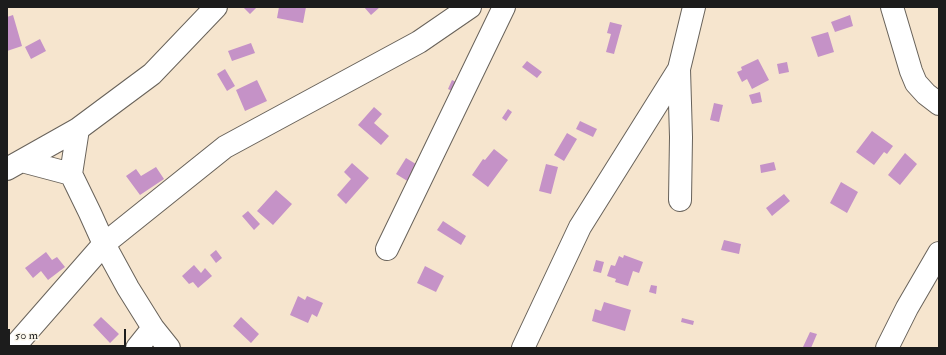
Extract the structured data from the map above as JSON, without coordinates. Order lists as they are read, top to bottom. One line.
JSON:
{"scale_bar":"50 m"}
